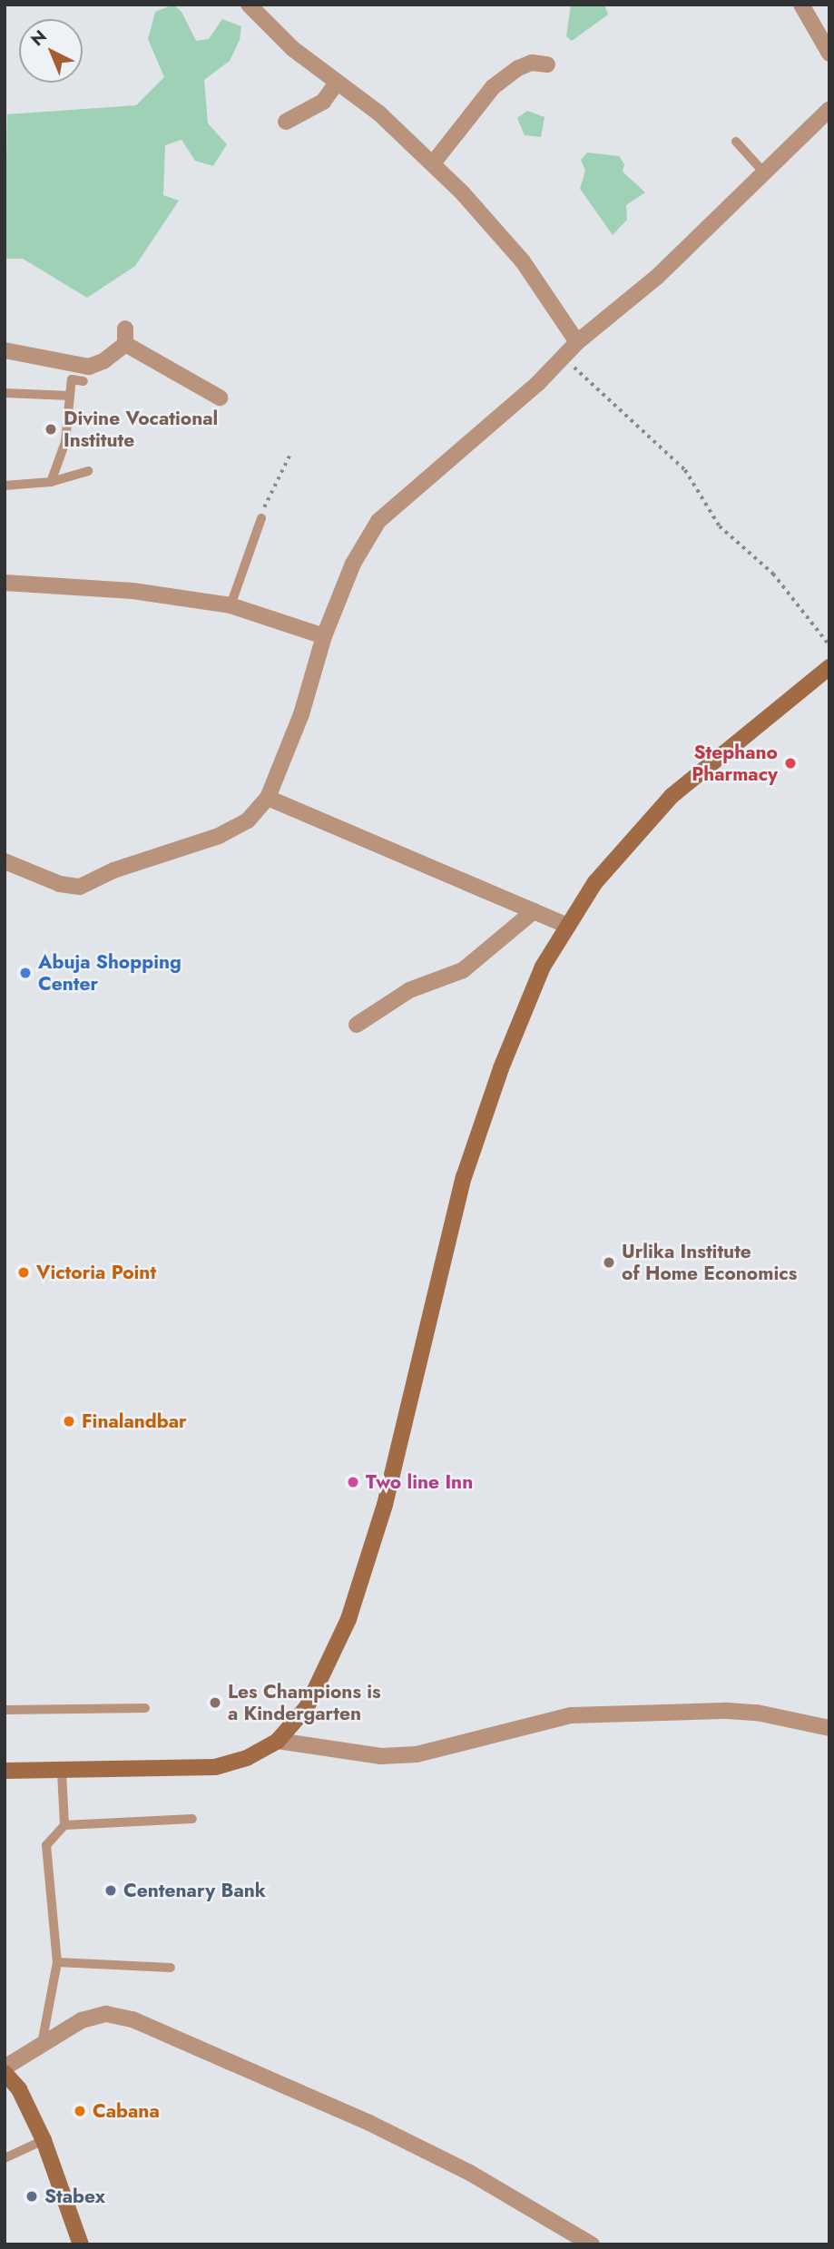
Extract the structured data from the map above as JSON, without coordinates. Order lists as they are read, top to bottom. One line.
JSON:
{"places":["Divine Vocational Institute","Stephano Pharmacy","Abuja Shopping Center","Urlika Institute of Home Economics","Victoria Point","Finalandbar","Two line Inn","Les Champions is a Kindergarten","Centenary Bank","Cabana","Stabex"],"north":"top left"}
